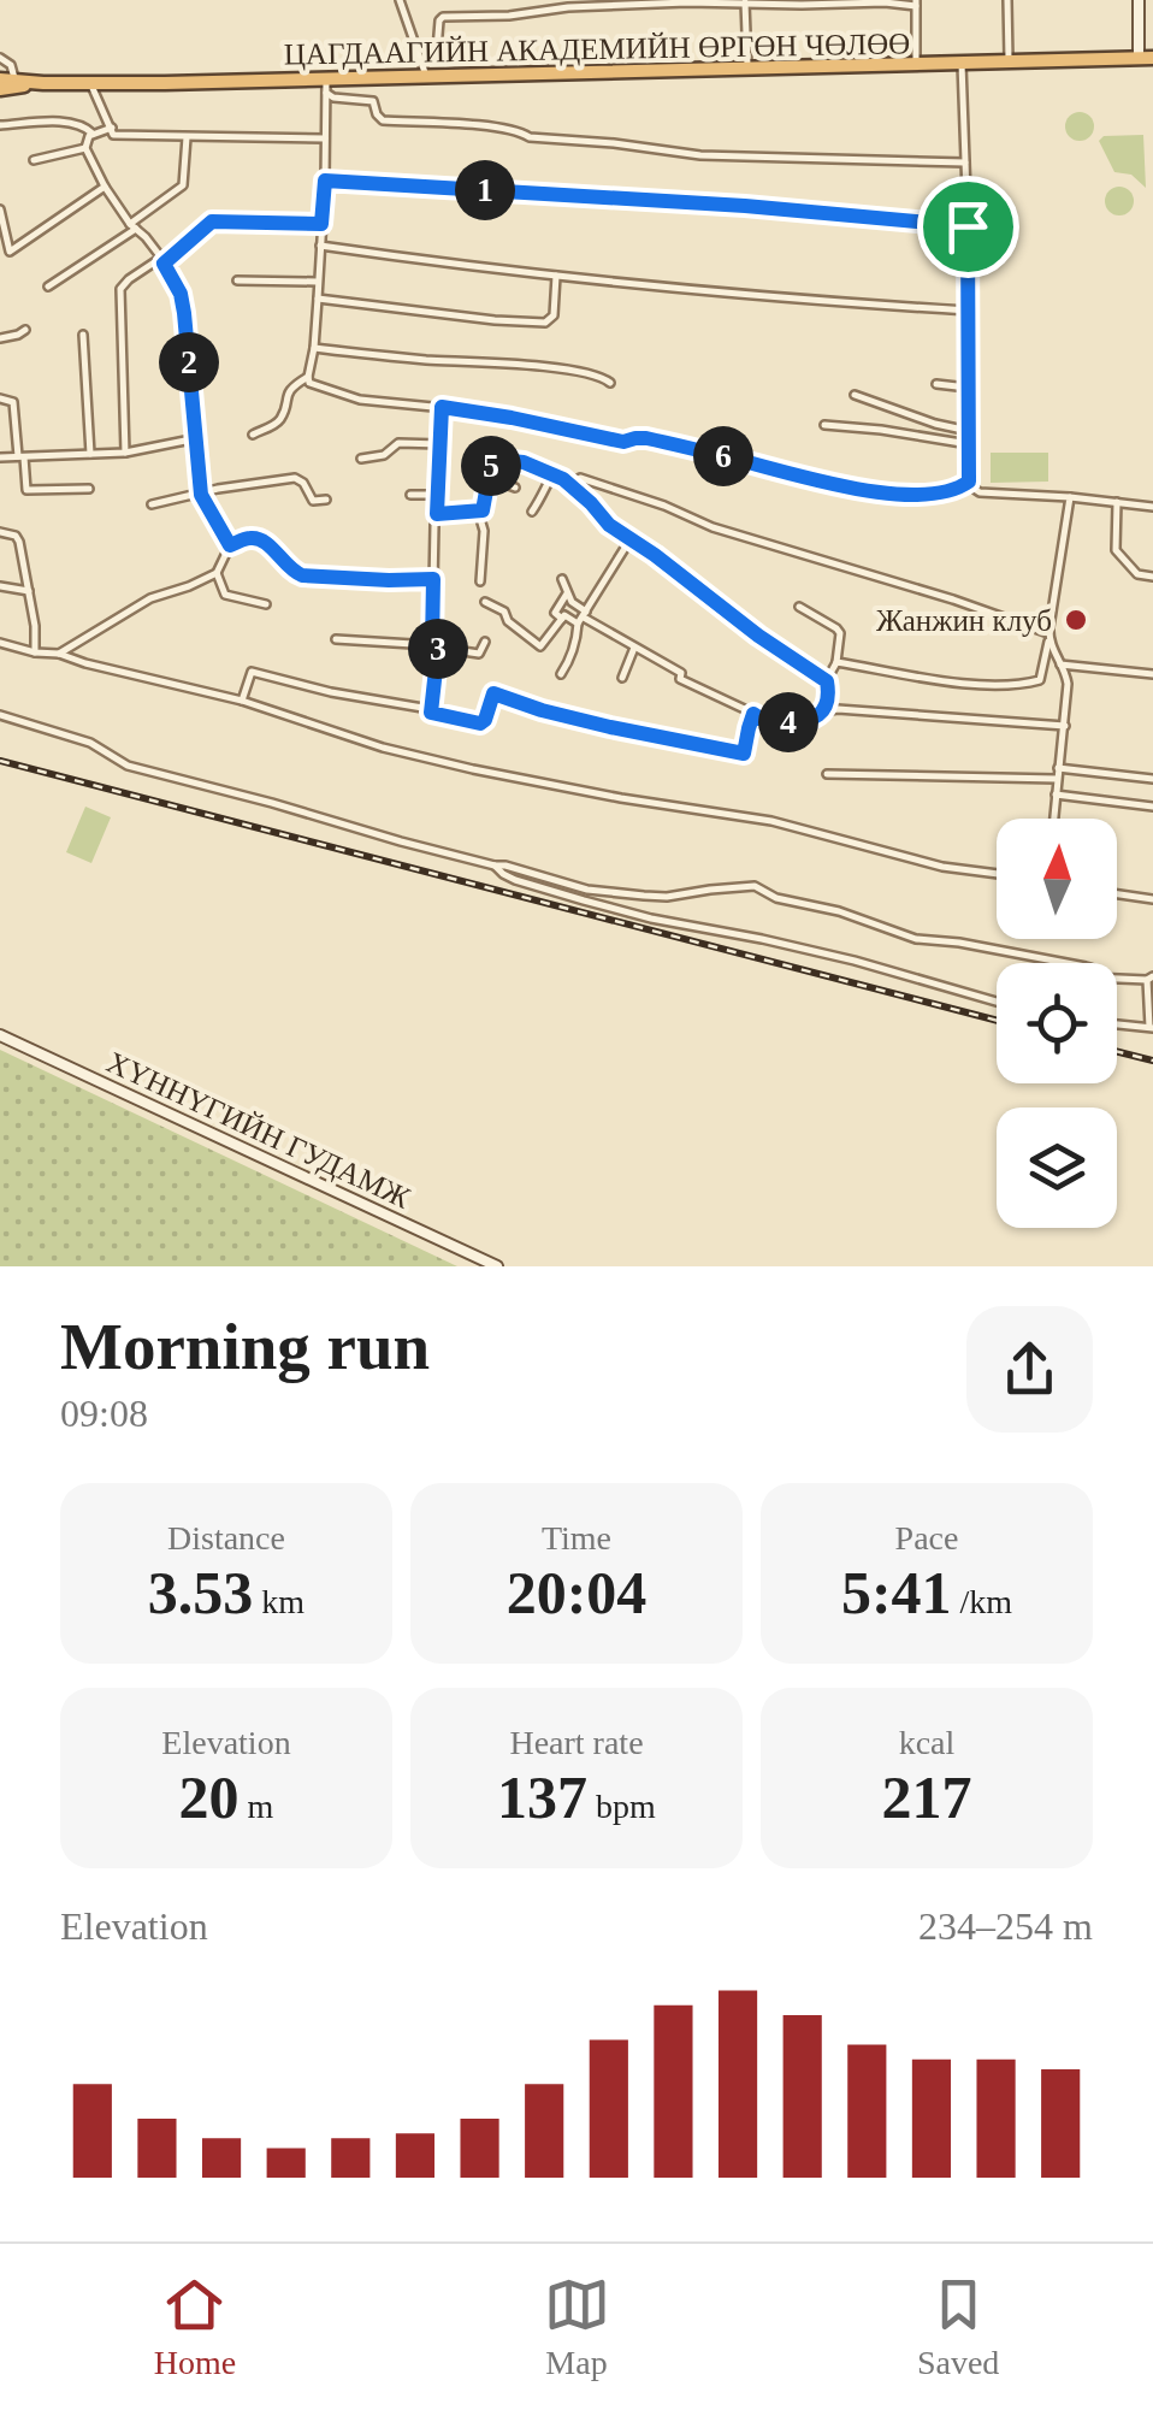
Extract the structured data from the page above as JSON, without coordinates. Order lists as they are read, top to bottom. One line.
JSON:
{"streets":{"highway":["ЦАГДААГИЙН АКАДЕМИЙН ӨРГӨН ЧӨЛӨӨ"],"main road":["ХҮННҮГИЙН ГУДАМЖ"]},"places":["Жанжин клуб"],"north":"top","page":{"pins":["1","2","6","5","3","4"],"heading":["Morning run","09:08"],"stats":[["Distance","3.53 km"],["Time","20:04"],["Pace","5:41 /km"],["Elevation","20 m"],["Heart rate","137 bpm"],["kcal","217"]],"chart":["Elevation","234–254 m"],"tabs":["Home","Map","Saved"]}}
